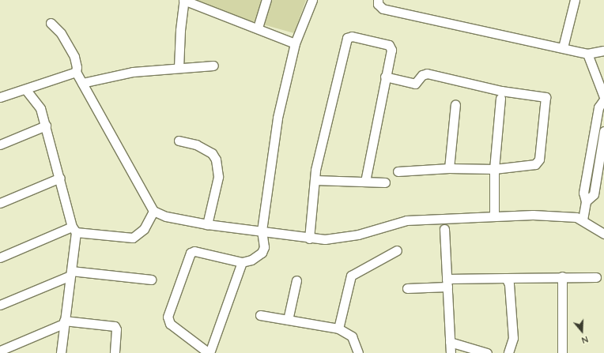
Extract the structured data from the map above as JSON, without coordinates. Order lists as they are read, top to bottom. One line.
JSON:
{"north":"bottom"}
